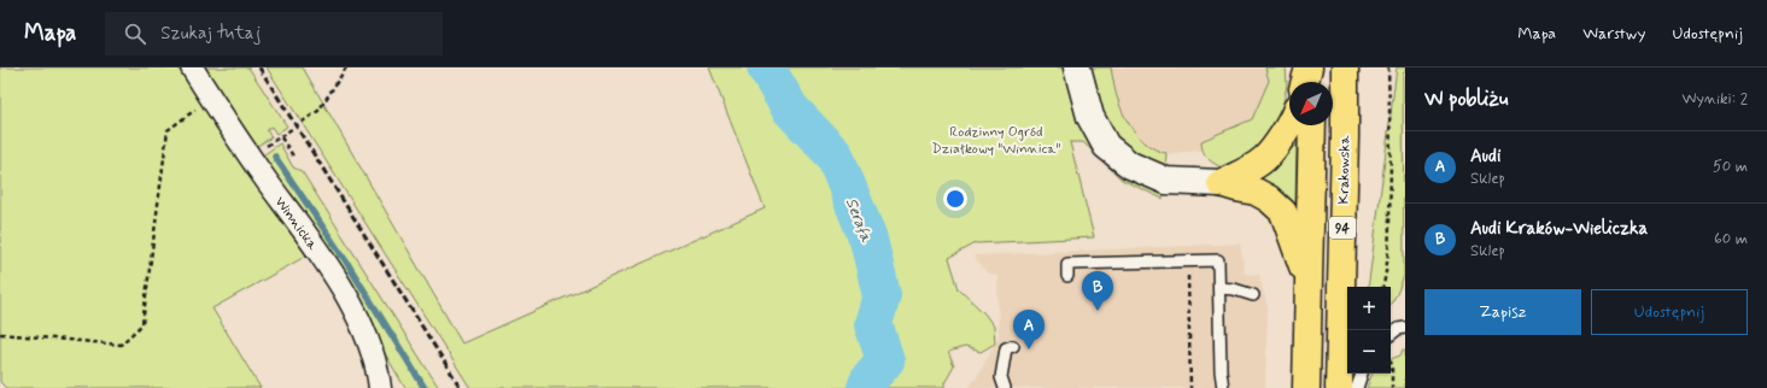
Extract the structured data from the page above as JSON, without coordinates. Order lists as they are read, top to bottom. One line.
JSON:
{"streets":{"main road":["Krakowska","94"],"street":["Winnicka"]},"water":["Serafa"],"parks":["Rodzinny Ogród Działkowy \"Winnica\""],"north":"bottom left","page":{"header":"Mapa","search":"Szukaj tutaj","nav":["Mapa","Warstwy","Udostępnij"],"heading":["W pobliżu","Wyniki: 2"],"list":[{"mark":"A","name":"Audi","note":"Sklep","value":"50 m"},{"mark":"B","name":"Audi Kraków-Wieliczka","note":"Sklep","value":"60 m"}],"pins":["B","A"],"buttons":["Zapisz","Udostępnij"],"map_buttons":["+","−"]}}
